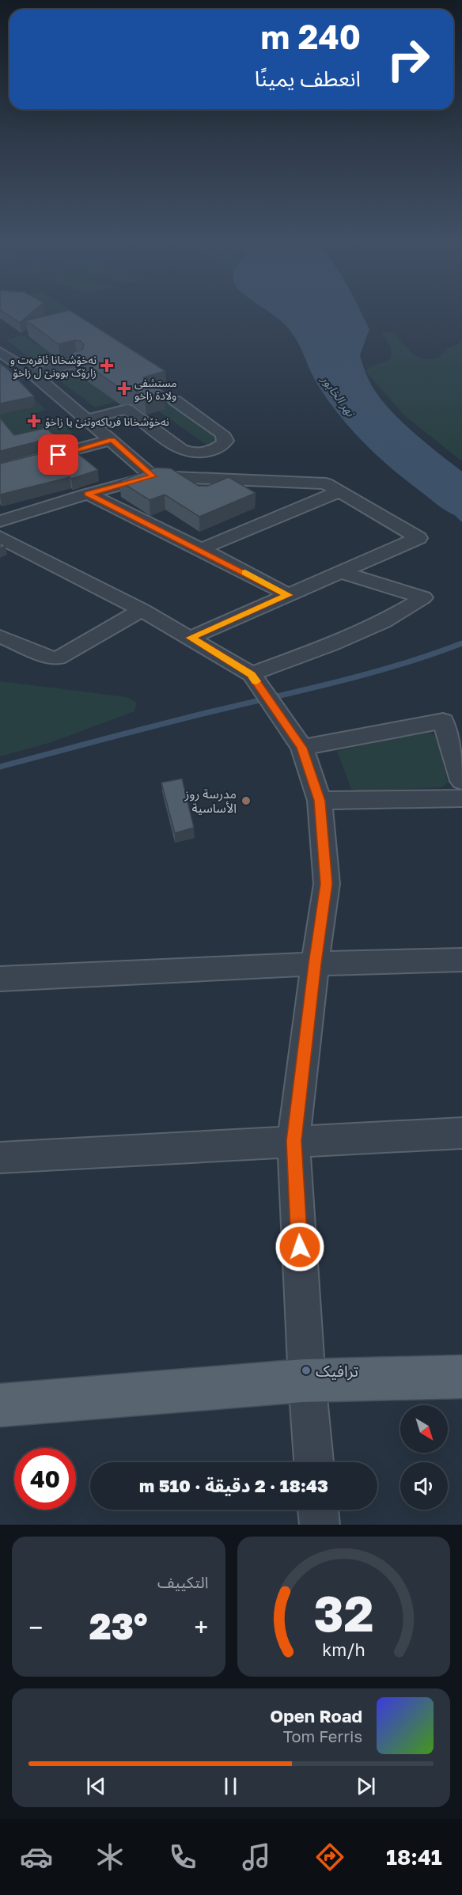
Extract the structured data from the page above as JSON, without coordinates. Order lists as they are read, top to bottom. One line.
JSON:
{"water":["نهر الخابور"],"places":{"health":["نەخۆشخانا ئافرەت و زارۆک بوونێ ل زاخۆ","مستشفى ولادة زاخو","نه‌خۆشخانا فرياكه‌وتنێ يا زاخۆ"],"other":["مدرسة روز الأساسية","ترافیک"]},"north":"bottom right","page":{"turn":["240 m","انعطف يمينًا"],"limit":"40","trip":"18:43 · 2 دقيقة · 510 m","tile":"التكييف","heat":["−","23°","+"],"song":["Open Road","Tom Ferris"],"tabs":"18:41","gauge":["32","km/h"]}}
